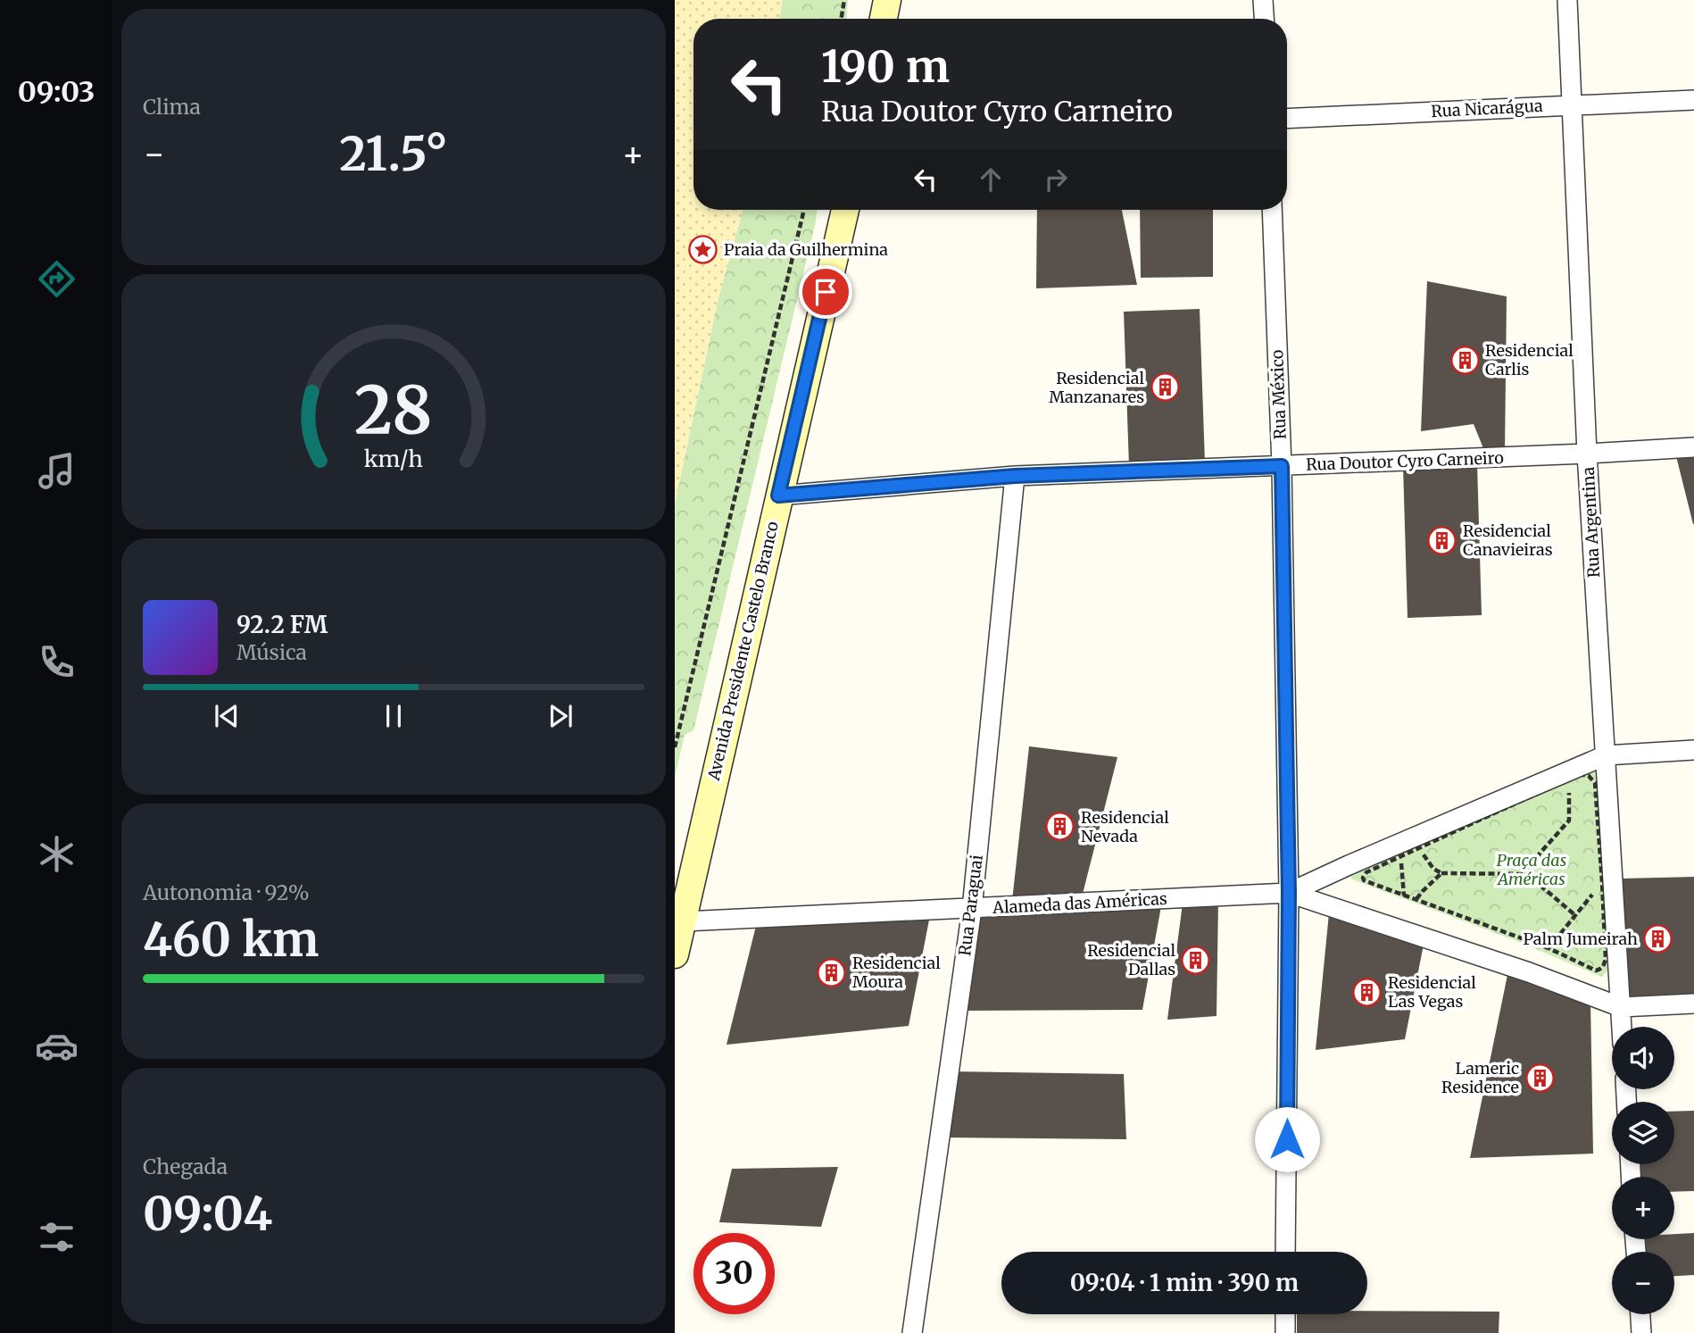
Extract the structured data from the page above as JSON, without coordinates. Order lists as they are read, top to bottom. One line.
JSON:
{"streets":{"main road":["Avenida Presidente Castelo Branco"],"street":["Rua Nicarágua","Rua México","Rua Doutor Cyro Carneiro","Rua Argentina","Alameda das Américas","Rua Paraguai"]},"crossings":[["Rua Nicarágua","Rua Argentina"],["Rua México","Rua Doutor Cyro Carneiro"],["Rua México","Alameda das Américas"],["Rua Doutor Cyro Carneiro","Rua Argentina"],["Rua Doutor Cyro Carneiro","Avenida Presidente Castelo Branco"],["Rua Doutor Cyro Carneiro","Rua Paraguai"],["Avenida Presidente Castelo Branco","Alameda das Américas"],["Alameda das Américas","Rua Paraguai"]],"parks":["Praça das Américas"],"places":{"place":["Praia da Guilhermina"],"building":["Residencial Carlis","Residencial Manzanares","Residencial Canavieiras","Residencial Nevada","Palm Jumeirah","Residencial Dallas","Residencial Moura","Residencial Las Vegas","Lameric Residence"]},"page":{"tabs":"09:03","tile":["Clima",["Autonomia · 92%","460 km"],["Chegada","09:04"]],"turn":["190 m","Rua Doutor Cyro Carneiro"],"heat":["−","21.5°","+"],"song":["92.2 FM","Música"],"map_buttons":["+","−"],"limit":"30","trip":"09:04 · 1 min · 390 m","gauge":["28","km/h"]}}
